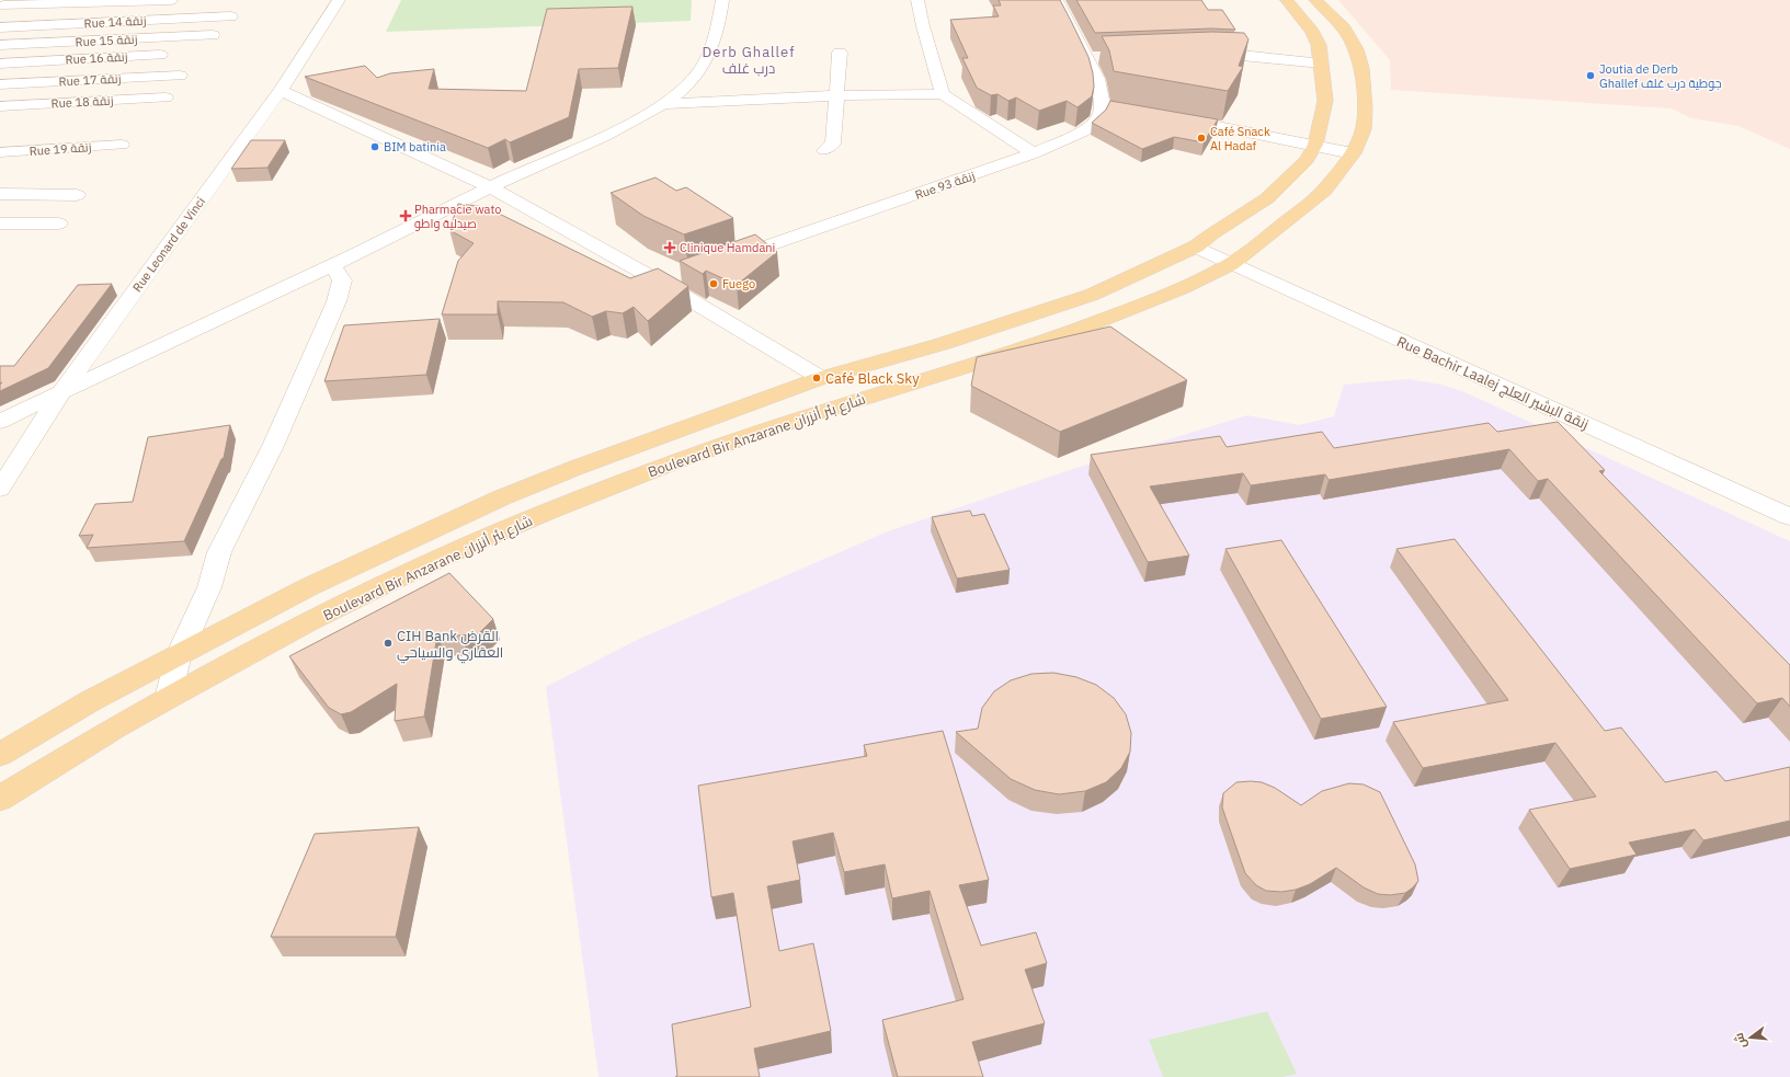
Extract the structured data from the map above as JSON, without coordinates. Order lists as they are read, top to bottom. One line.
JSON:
{"streets":{"main road":["Boulevard Bir Anzarane شارع بئر أنزران"],"street":["Rue 14 زنقة","Rue 15 زنقة","Rue 16 زنقة","Rue 17 زنقة","Rue 18 زنقة","Rue 19 زنقة","Rue 93 زنقة","Rue Leonard de Vinci","Rue Bachir Laalej زنقة البشير العلج"]},"crossings":[["Rue Bachir Laalej زنقة البشير العلج","Boulevard Bir Anzarane شارع بئر أنزران"]],"districts":["Derb Ghallef درب غلف"],"places":{"other":["Joutia de Derb Ghallef جوطية درب غلف","Café Snack Al Hadaf","BIM batinia","Fuego","Café Black Sky","CIH Bank القرض العقاري والسياحي"],"health":["Pharmacie wato صيدلية واطو","Clinique Hamdani"]},"north":"left"}
